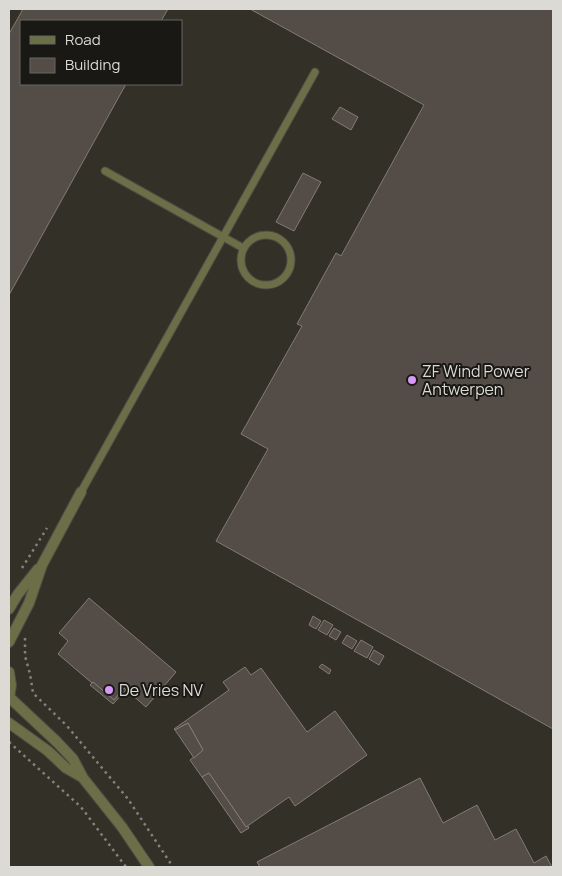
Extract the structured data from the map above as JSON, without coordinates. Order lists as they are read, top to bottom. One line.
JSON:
{"places":["ZF Wind Power Antwerpen","De Vries NV"],"legend":["Road","Building"]}
